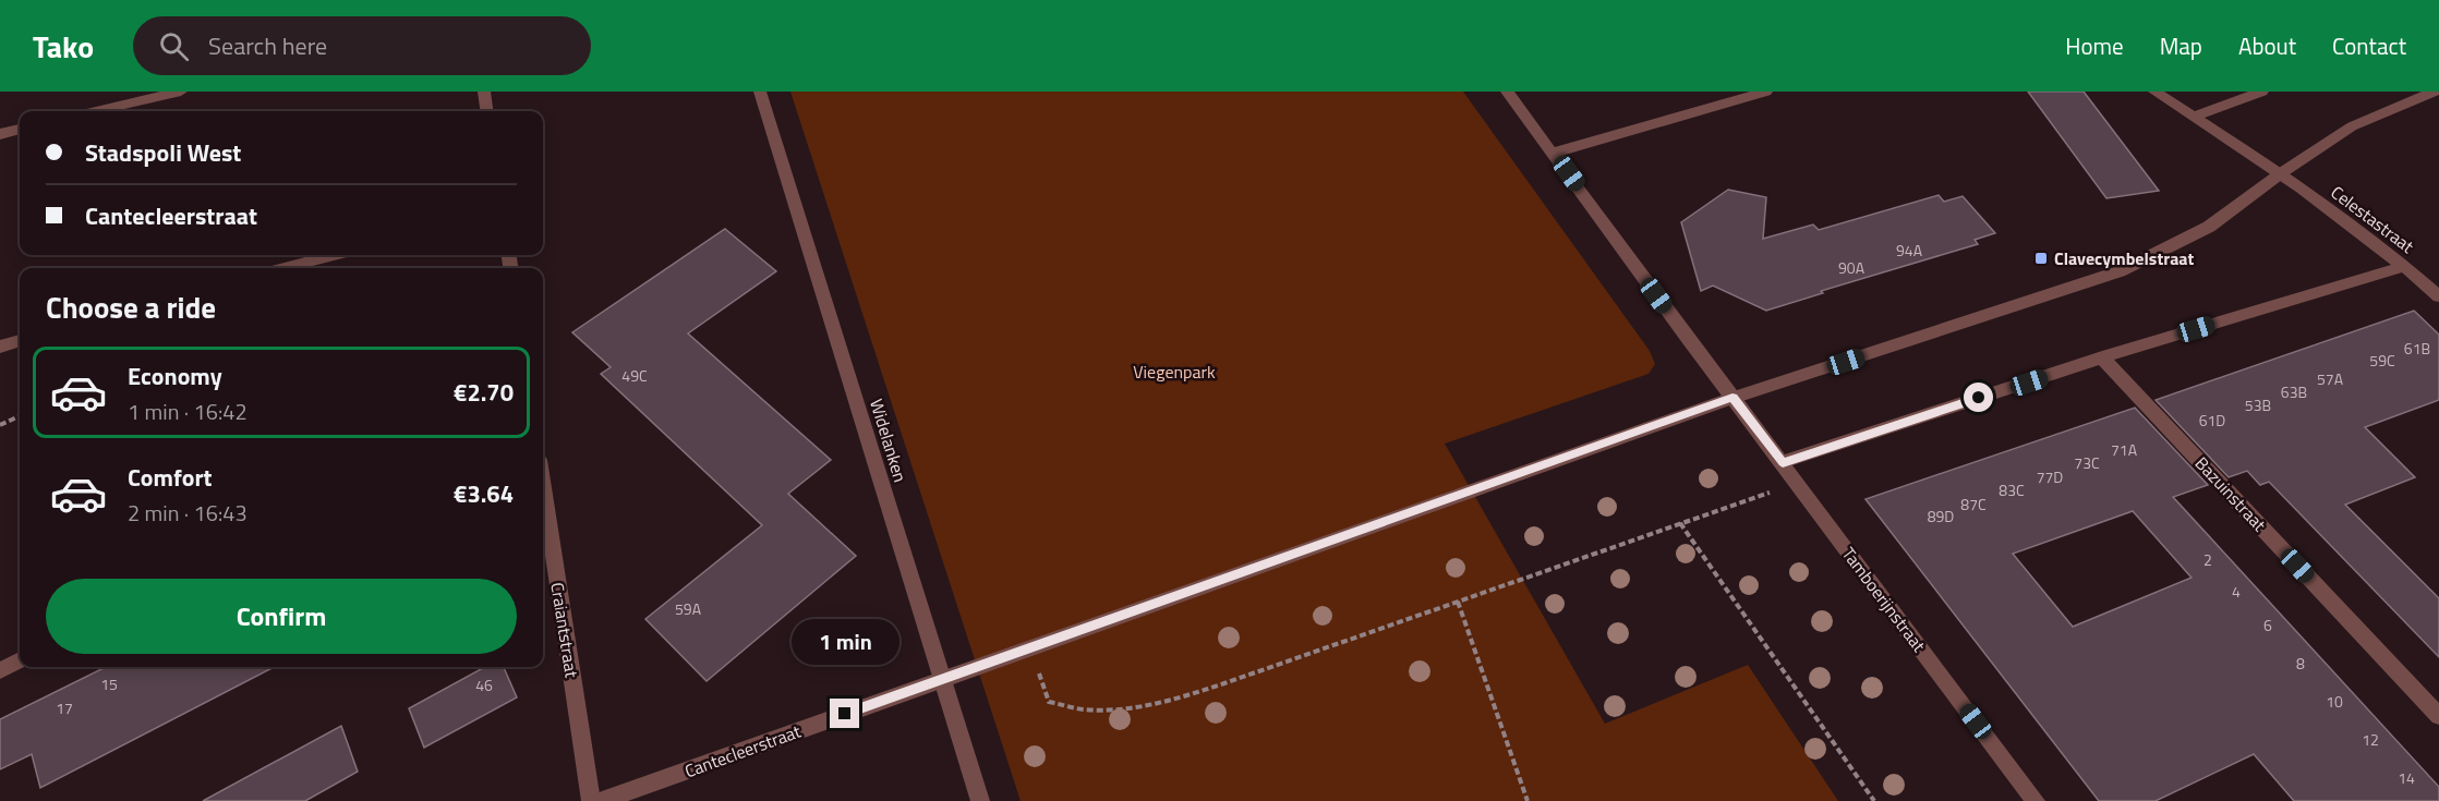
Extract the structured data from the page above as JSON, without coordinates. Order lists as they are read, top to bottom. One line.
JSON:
{"streets":{"street":["Celestastraat","Widelanken","Bazuinstraat","Tamboerijnstraat","Craiantstraat","Cantecleerstraat"]},"crossings":[["Widelanken","Cantecleerstraat"],["Tamboerijnstraat","Cantecleerstraat"]],"parks":["Viegenpark"],"places":{"transit":["Clavecymbelstraat"]},"house_numbers":["94A","90A","61B","59C","49C","57A","63B","53B","61D","71A","73C","77D","83C","87C","89D","2","4","59A","6","8","15","46","10","17","12","14"],"page":{"header":"Tako","search":"Search here","nav":["Home","Map","About","Contact"],"banner":["Stadspoli West","Cantecleerstraat"],"heading":"Choose a ride","list":[{"name":"Economy","note":"1 min · 16:42","value":"€2.70"},{"name":"Comfort","note":"2 min · 16:43","value":"€3.64"}],"buttons":"Confirm","bubble":"1 min"}}
